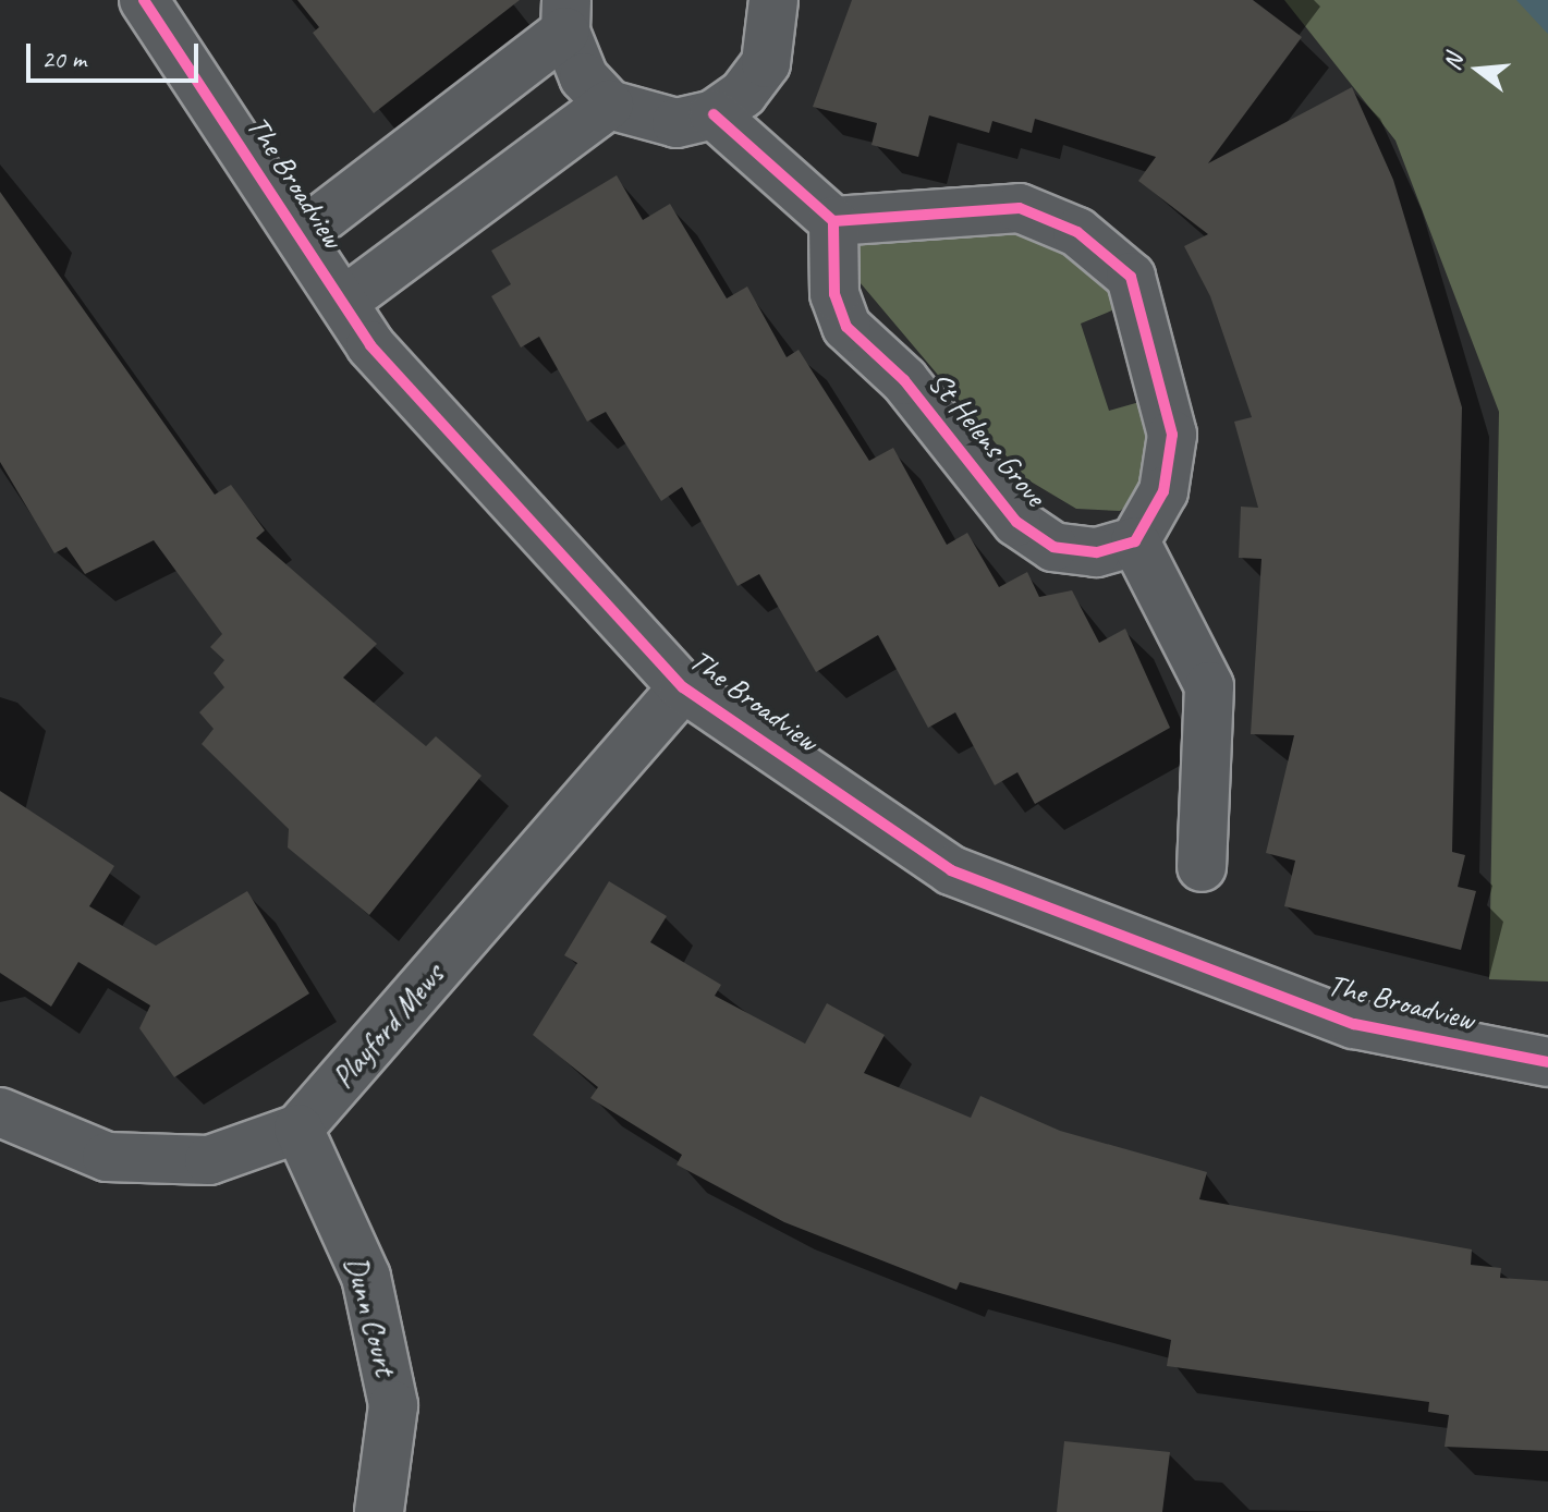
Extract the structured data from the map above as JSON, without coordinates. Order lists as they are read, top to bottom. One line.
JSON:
{"streets":{"street":["The Broadview","St Helens Grove","Playford Mews","Dunn Court"]},"crossings":[["The Broadview","Playford Mews"],["Playford Mews","Dunn Court"]],"scale_bar":"20 m","north":"left"}
